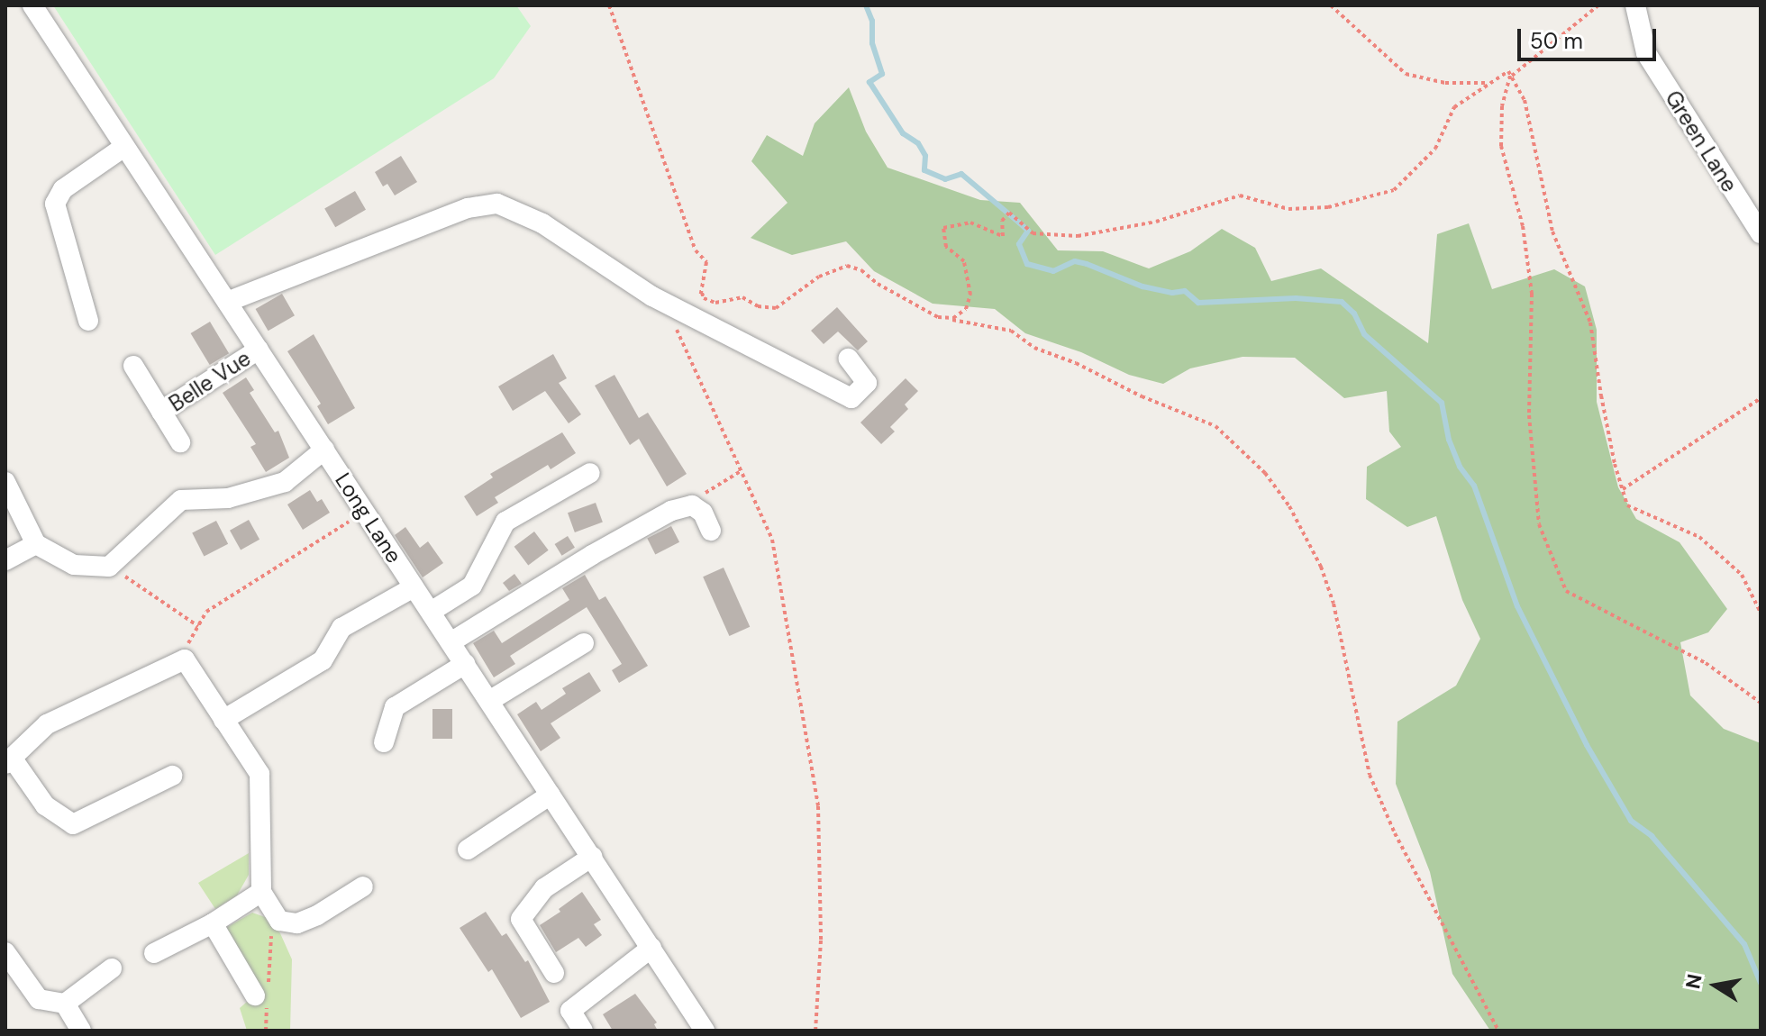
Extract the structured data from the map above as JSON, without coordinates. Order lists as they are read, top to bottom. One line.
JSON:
{"streets":{"street":["Green Lane","Belle Vue","Long Lane"]},"crossings":[["Belle Vue","Long Lane"]],"scale_bar":"50 m","north":"left"}
